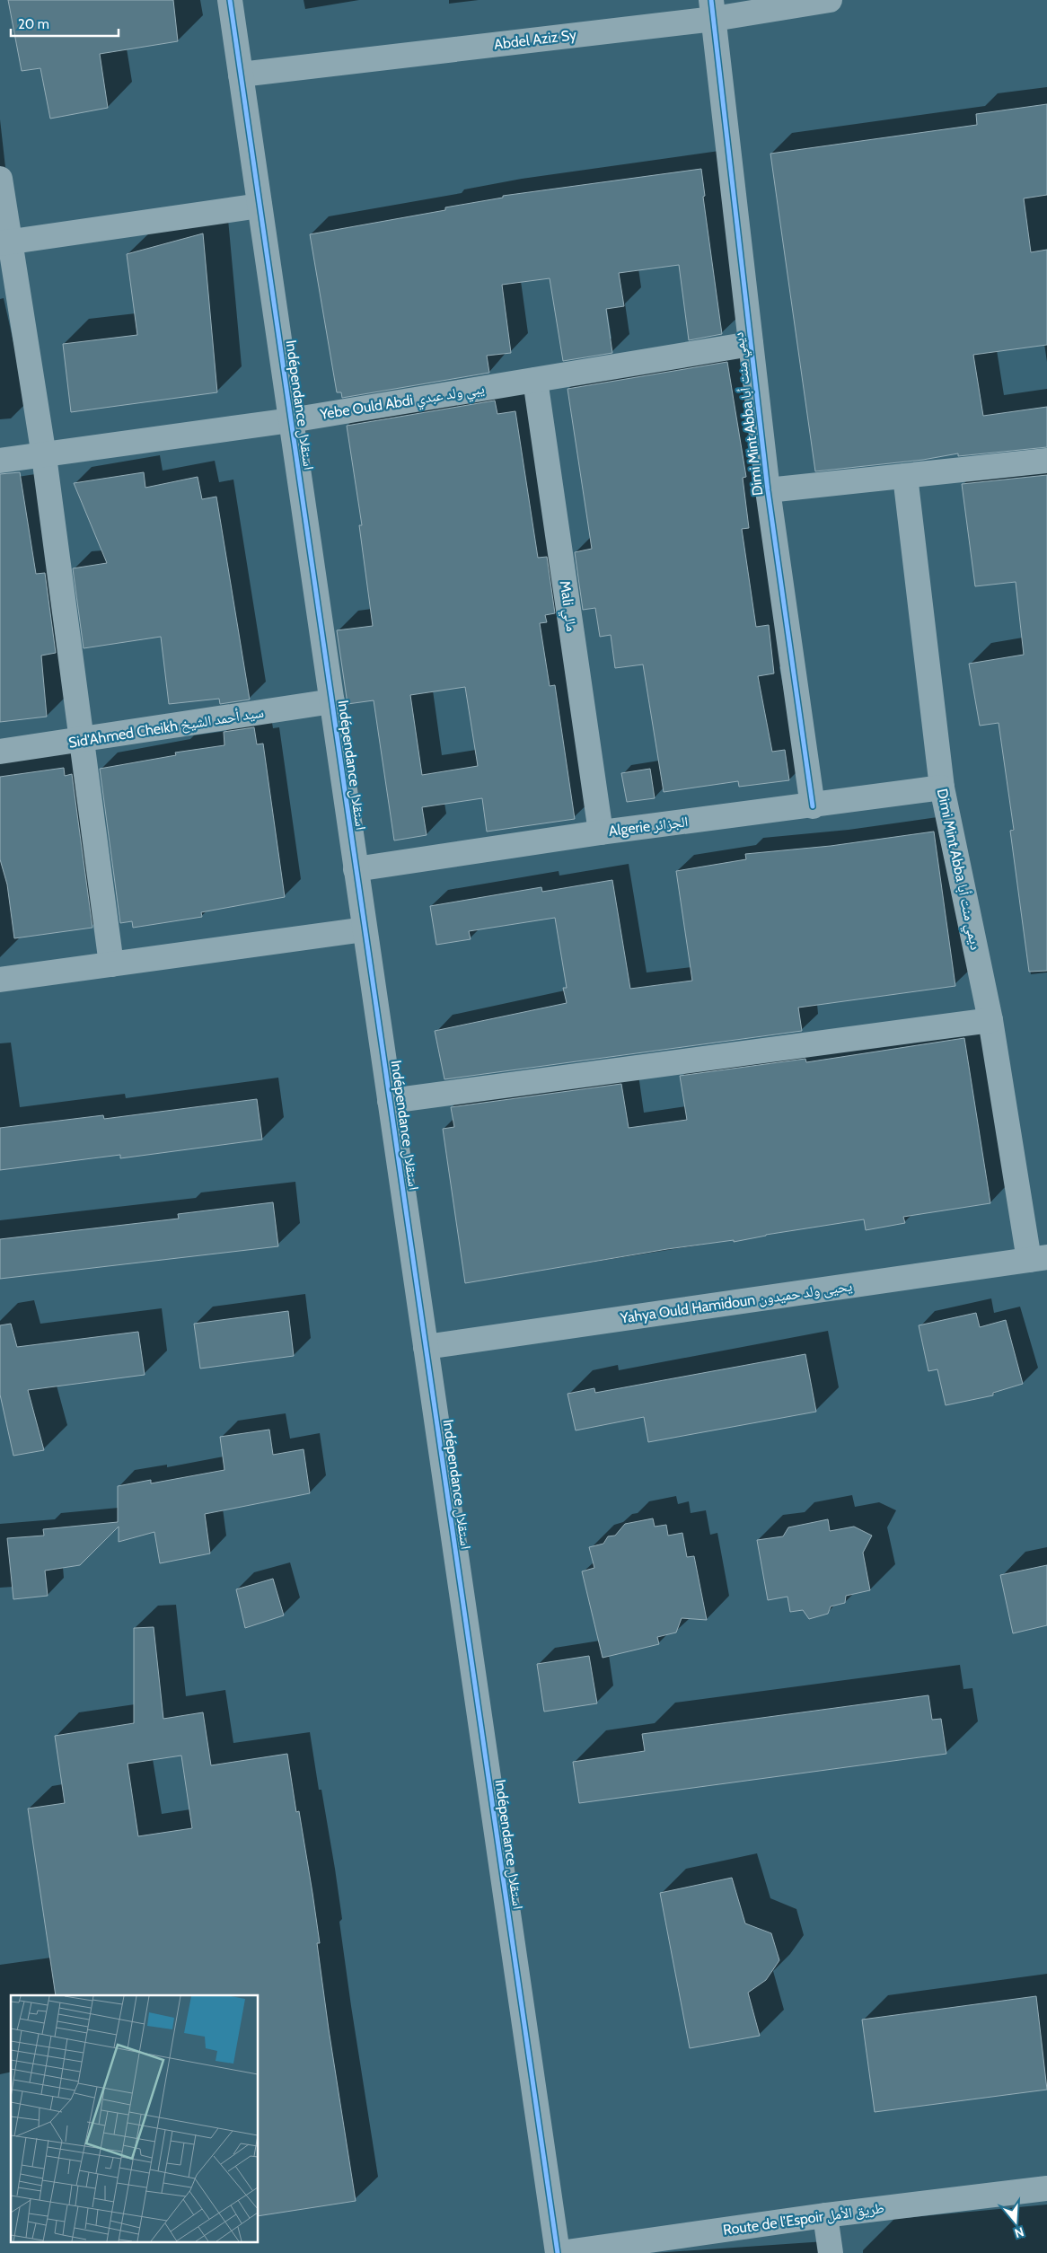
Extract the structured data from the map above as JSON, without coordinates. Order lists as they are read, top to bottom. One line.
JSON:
{"streets":{"street":["Abdel Aziz Sy","Yebe Ould Abdi يبي ولد عبدي","Indépendance استقلال","Dimi Mint Abba ديمي منت أبا","Mali مالي","Sid'Ahmed Cheikh سيد أحمد الشيخ","Algerie الجزائر","Yahya Ould Hamidoun يحيى ولد حميدون","Route de l’Espoir طريق الأمل"]},"crossings":[["Abdel Aziz Sy","Indépendance استقلال"],["Abdel Aziz Sy","Dimi Mint Abba ديمي منت أبا"],["Yebe Ould Abdi يبي ولد عبدي","Indépendance استقلال"],["Yebe Ould Abdi يبي ولد عبدي","Dimi Mint Abba ديمي منت أبا"],["Yebe Ould Abdi يبي ولد عبدي","Mali مالي"],["Indépendance استقلال","Sid'Ahmed Cheikh سيد أحمد الشيخ"],["Indépendance استقلال","Algerie الجزائر"],["Indépendance استقلال","Yahya Ould Hamidoun يحيى ولد حميدون"],["Indépendance استقلال","Route de l’Espoir طريق الأمل"],["Dimi Mint Abba ديمي منت أبا","Algerie الجزائر"],["Dimi Mint Abba ديمي منت أبا","Yahya Ould Hamidoun يحيى ولد حميدون"],["Mali مالي","Algerie الجزائر"]],"scale_bar":"20 m","north":"bottom"}
